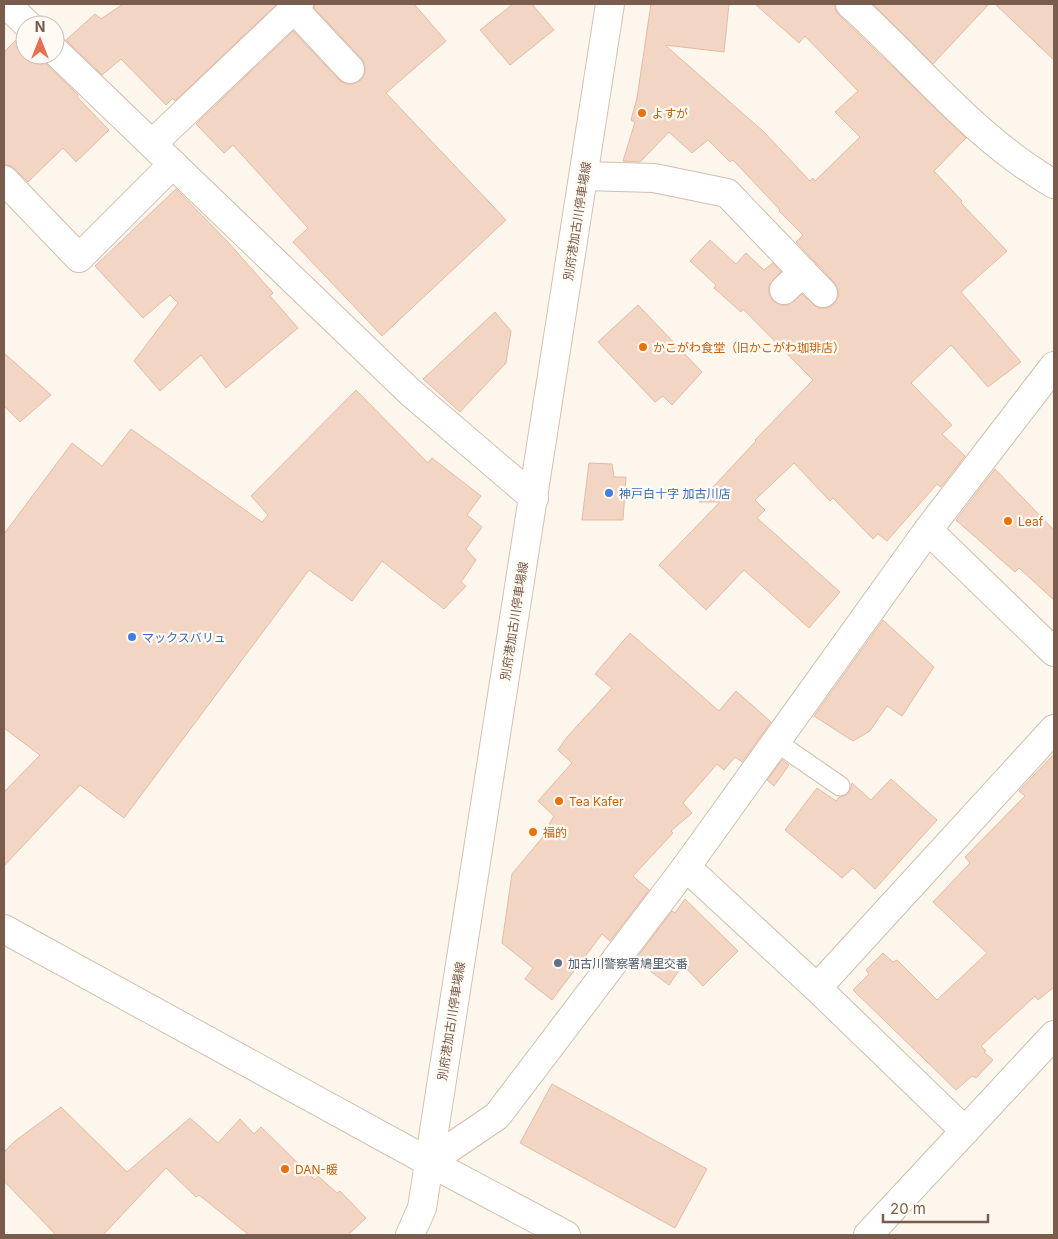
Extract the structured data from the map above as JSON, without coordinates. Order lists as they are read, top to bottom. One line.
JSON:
{"streets":{"street":["別府港加古川停車場線"]},"places":["よすが","かこがわ食堂（旧かこがわ珈琲店）","神戸白十字 加古川店","Leaf","マックスバリュ","Tea Kafer","福的","加古川警察署鳩里交番","DAN-暖"],"scale_bar":"20 m","north":"top"}
